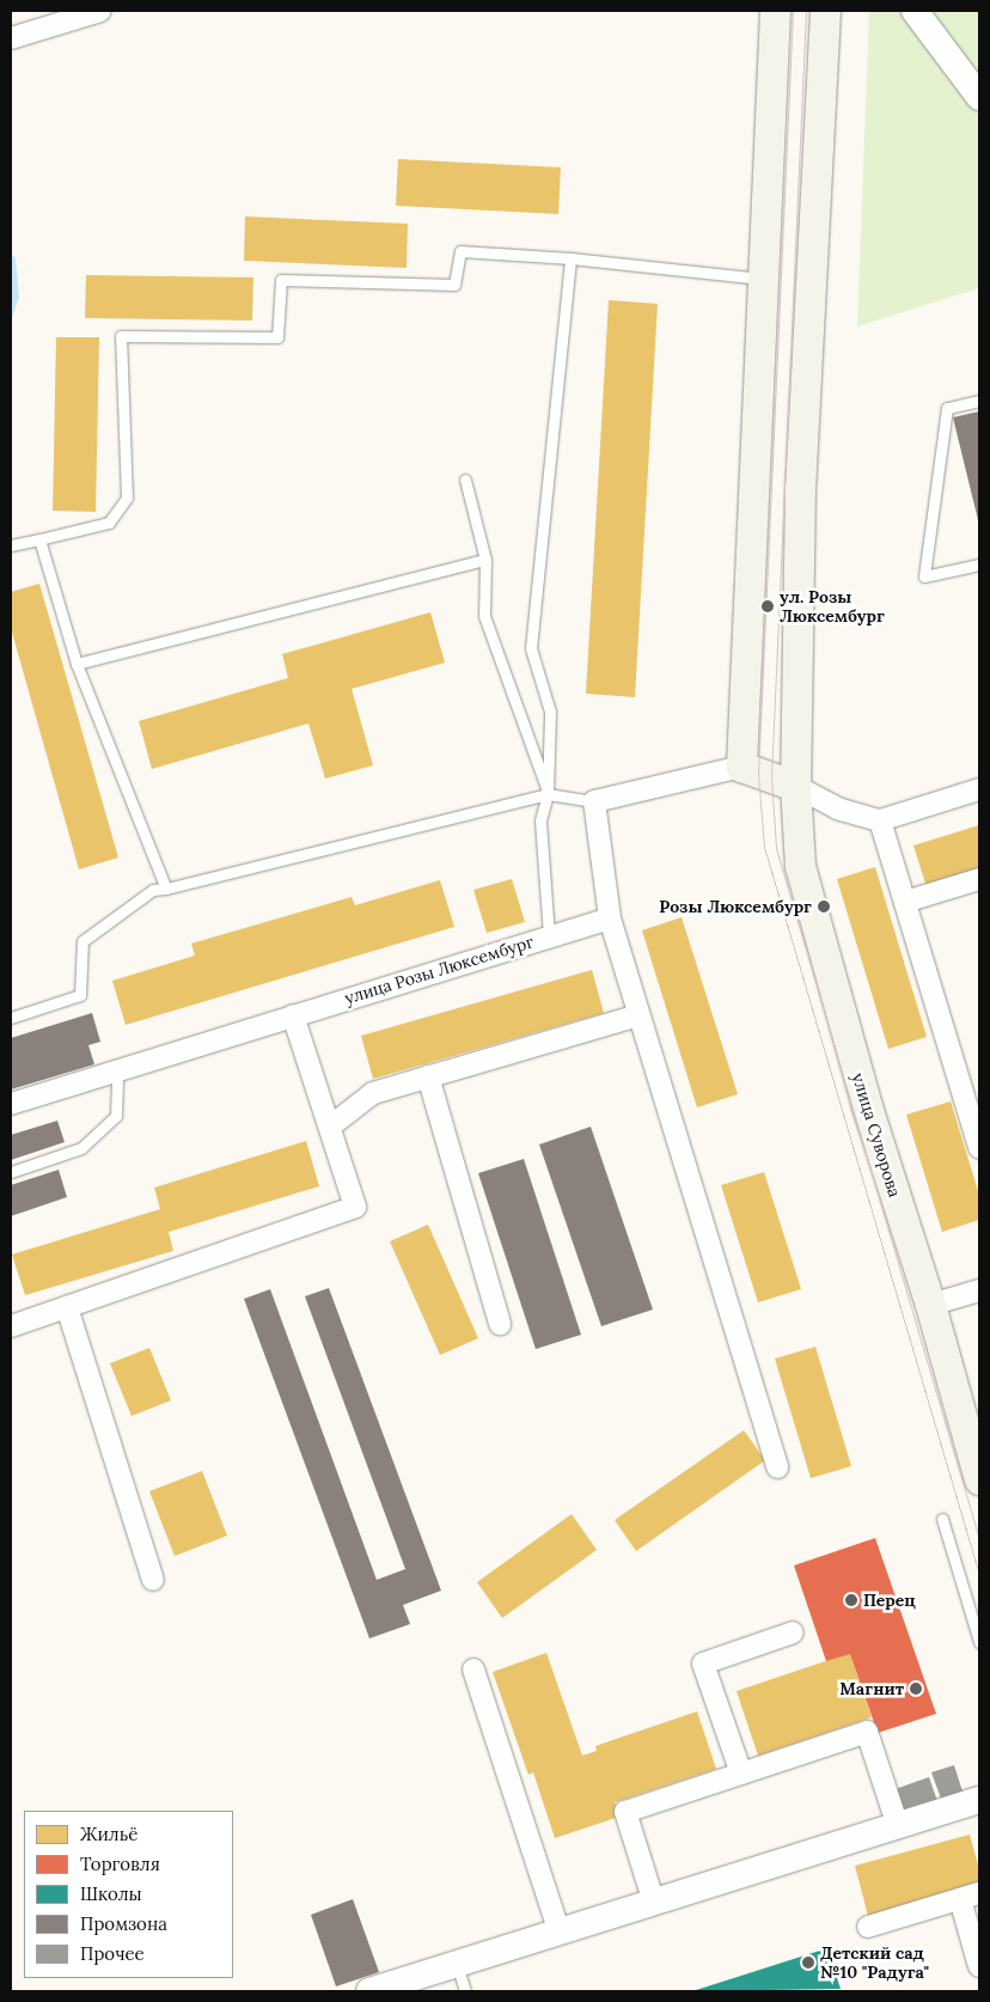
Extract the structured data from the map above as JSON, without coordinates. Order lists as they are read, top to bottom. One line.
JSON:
{"streets":{"main road":["улица Суворова"],"street":["улица Розы Люксембург"]},"places":["ул. Розы Люксембург","Розы Люксембург","Перец","Магнит","Детский сад №10 \"Радуга\""],"legend":["Жильё","Торговля","Школы","Промзона","Прочее"]}
